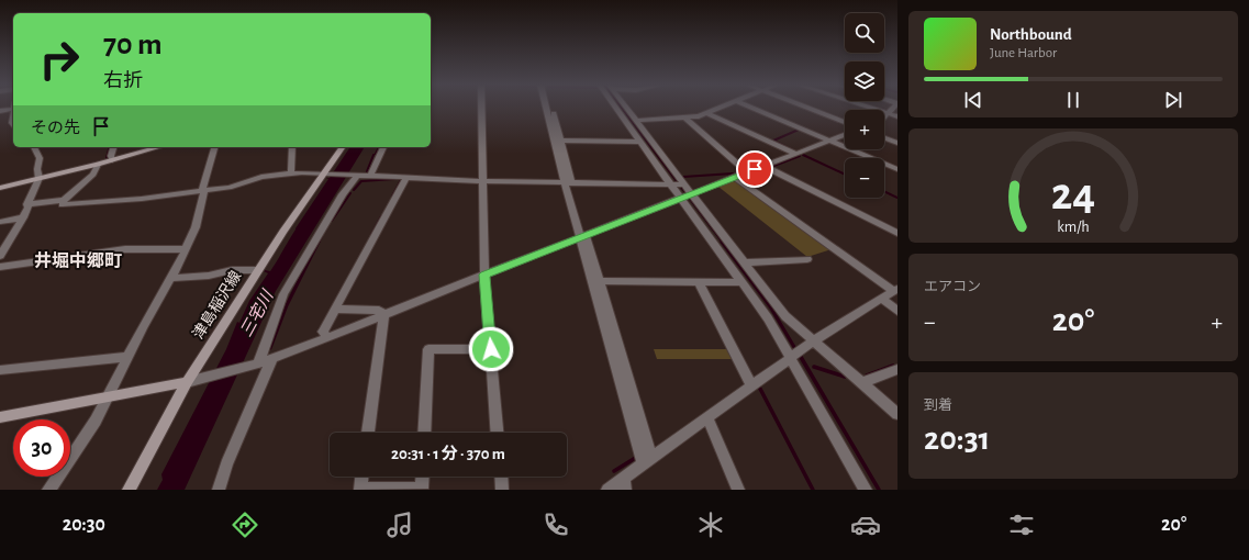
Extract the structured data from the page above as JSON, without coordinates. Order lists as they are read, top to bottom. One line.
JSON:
{"streets":{"main road":["津島稲沢線"]},"districts":["井堀中郷町"],"water":["三宅川"],"page":{"map_buttons":["+","−"],"turn":["70 m","右折"],"song":["Northbound","June Harbor"],"then":"その先","tile":["エアコン",["到着","20:31"]],"heat":["−","20°","+"],"limit":"30","trip":"20:31 · 1 分 · 370 m","tabs":["20:30","20°"],"gauge":["24","km/h"]}}
